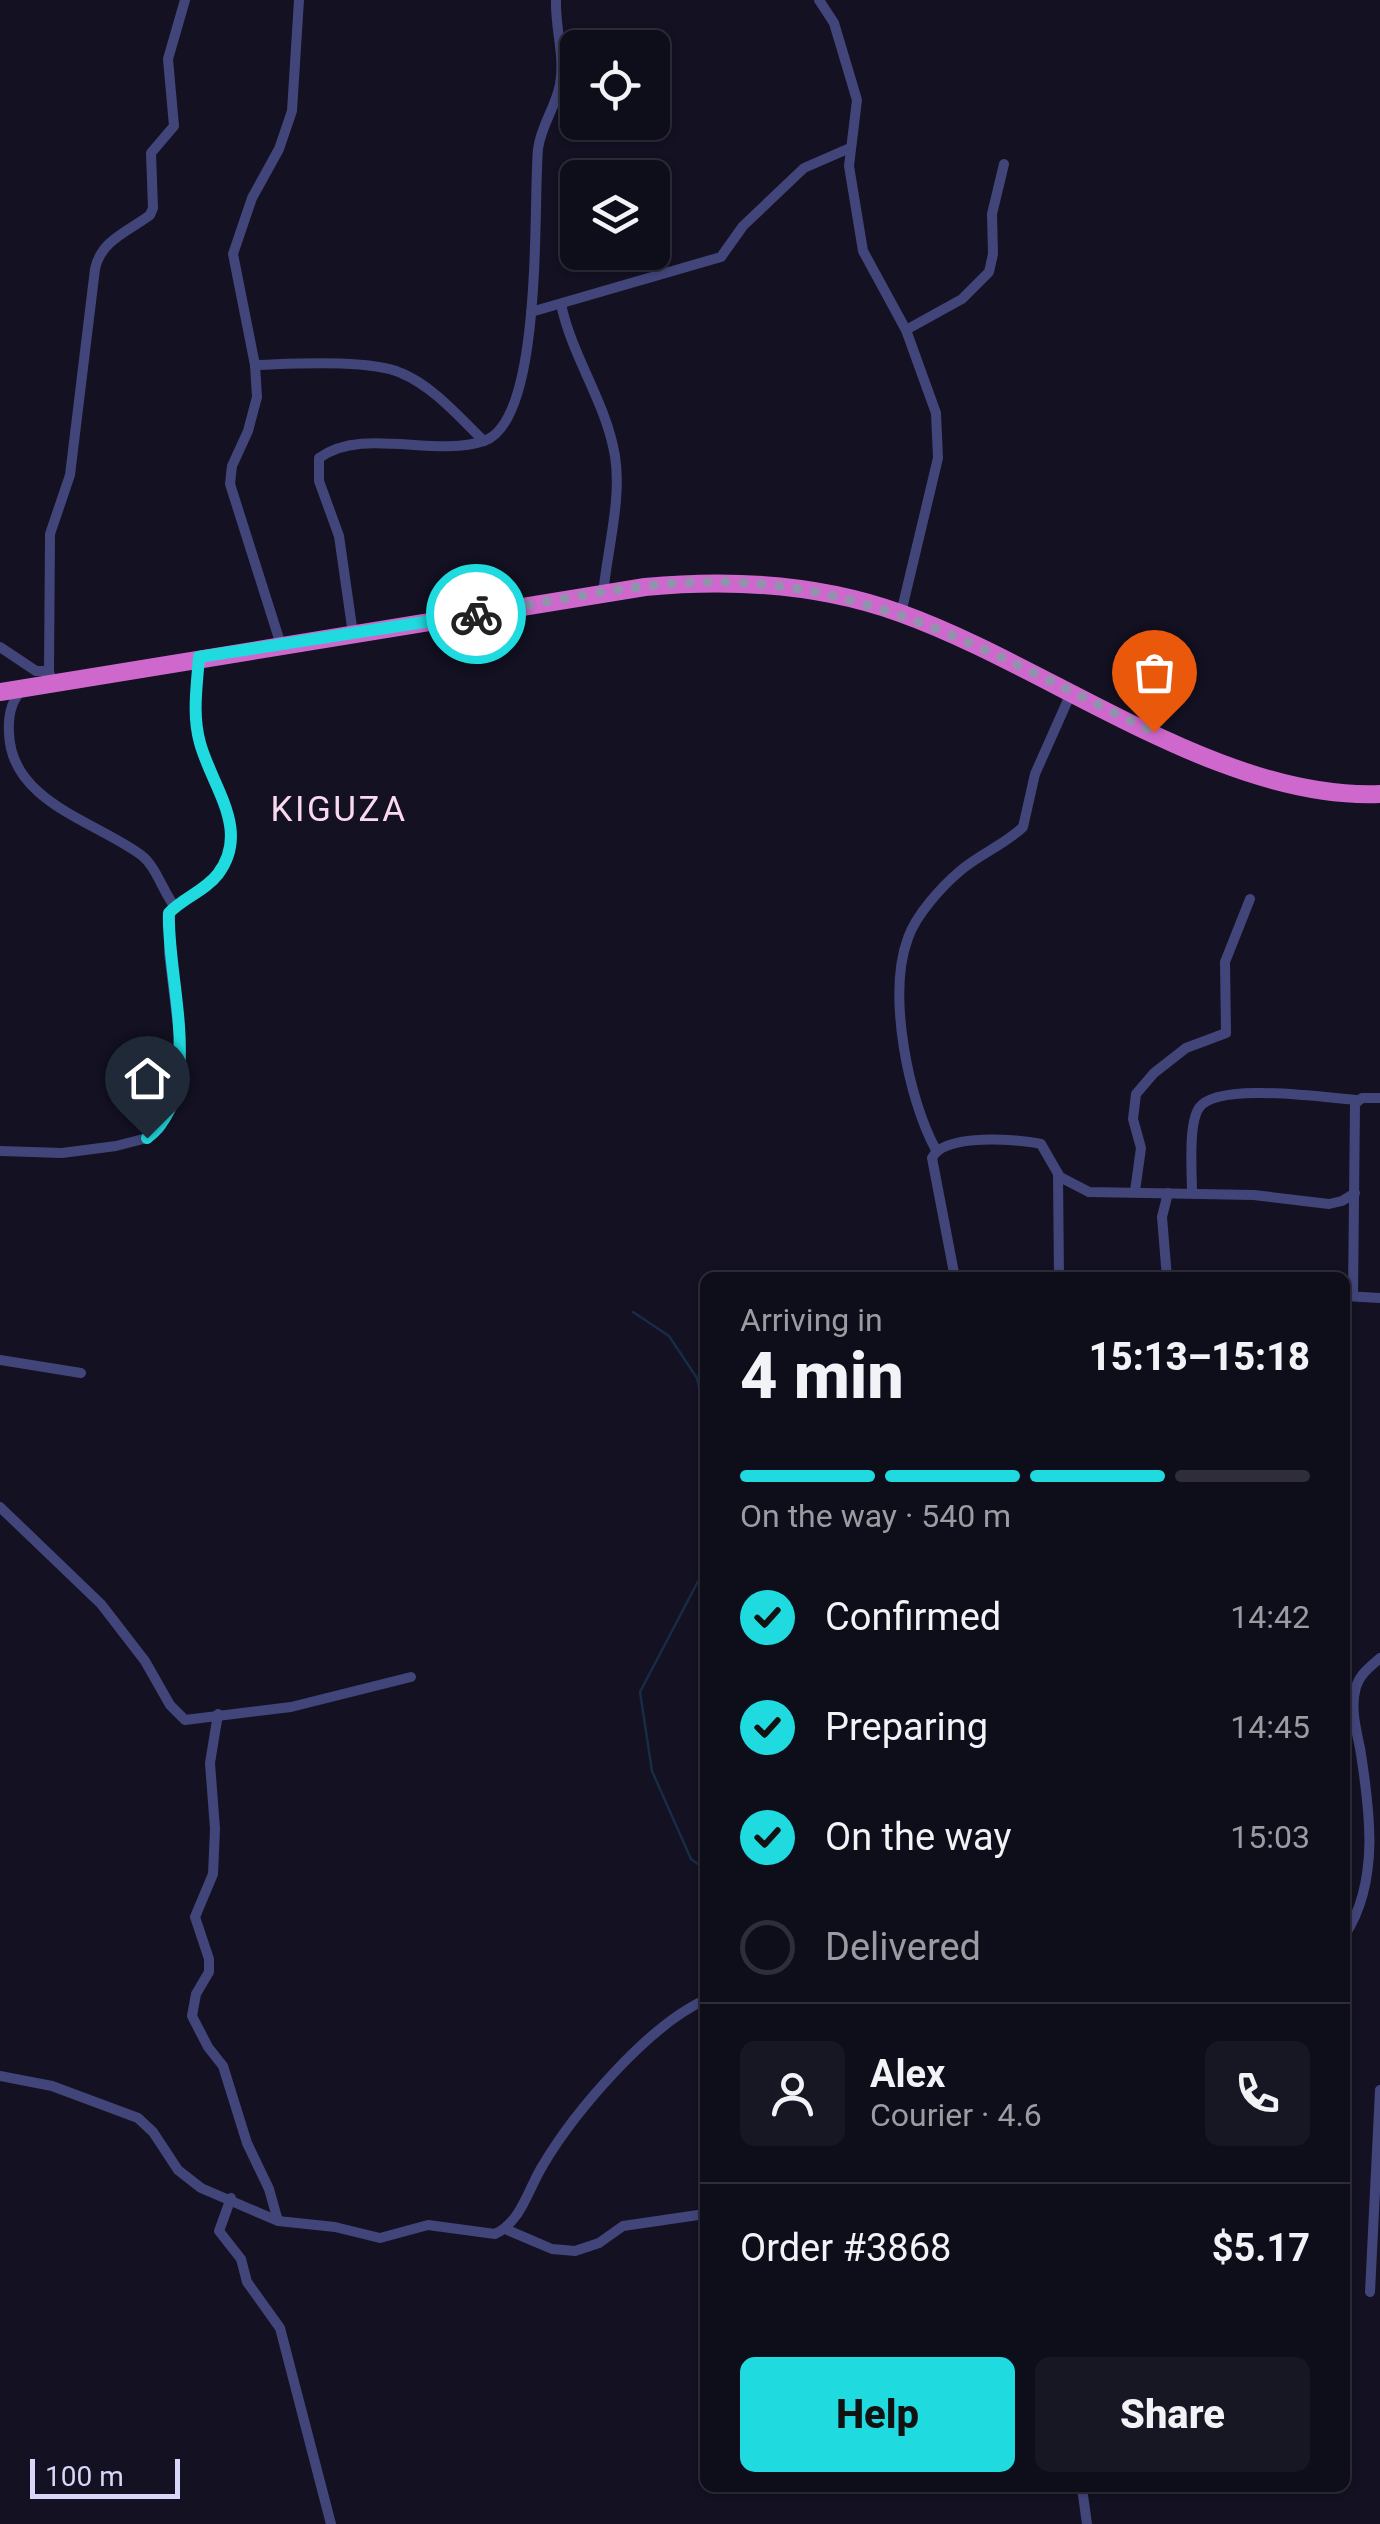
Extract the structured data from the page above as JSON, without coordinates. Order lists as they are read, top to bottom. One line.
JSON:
{"districts":["KIGUZA"],"scale_bar":"100 m","page":{"heading":["4 min","Arriving in","15:13–15:18"],"panel":["Alex","Courier · 4.6","Order #3868","$5.17"],"bar":"On the way · 540 m","list":[["Confirmed","14:42"],["Preparing","14:45"],["On the way","15:03"],"Delivered"],"buttons":["Help","Share"],"scale":"100 m"}}
